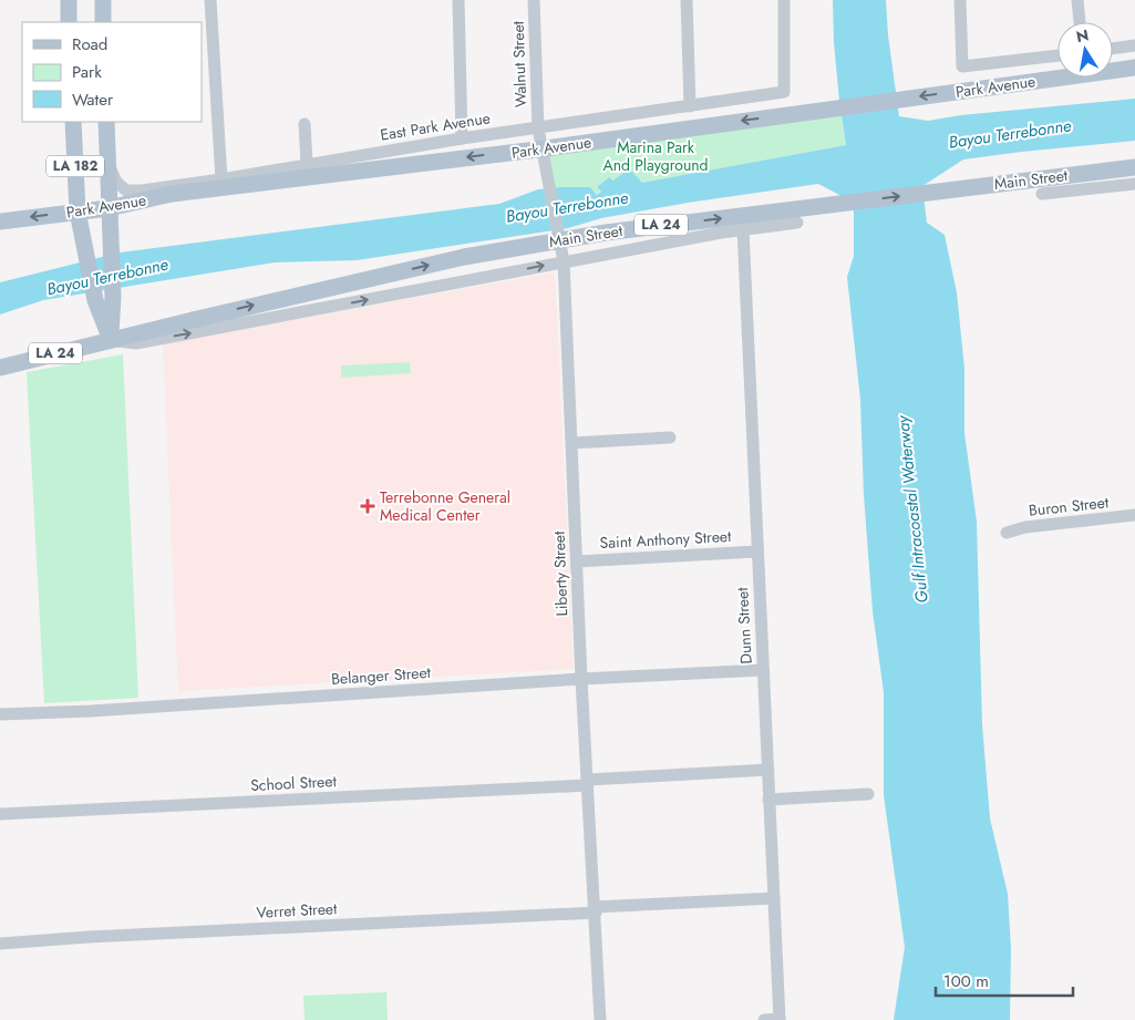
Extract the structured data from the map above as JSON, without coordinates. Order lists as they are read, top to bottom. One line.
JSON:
{"streets":{"main road":["Park Avenue","LA 182","Main Street","LA 24"],"street":["Walnut Street","East Park Avenue","Buron Street","Saint Anthony Street","Liberty Street","Dunn Street","Belanger Street","School Street","Verret Street"]},"crossings":[["Walnut Street","East Park Avenue"],["Walnut Street","Liberty Street"],["Park Avenue","LA 182"],["East Park Avenue","LA 182"],["East Park Avenue","Liberty Street"],["LA 182","Main Street"],["Main Street","Liberty Street"],["Main Street","Dunn Street"],["Saint Anthony Street","Liberty Street"],["Saint Anthony Street","Dunn Street"],["Liberty Street","Belanger Street"],["Liberty Street","School Street"],["Liberty Street","Verret Street"],["Dunn Street","Belanger Street"],["Dunn Street","School Street"],["Dunn Street","Verret Street"]],"one_way":["Park Avenue","Main Street"],"water":["Bayou Terrebonne","Gulf Intracoastal Waterway"],"parks":["Marina Park And Playground"],"places":{"health":["Terrebonne General Medical Center"]},"legend":["Road","Park","Water"],"scale_bar":"100 m","north":"top"}
